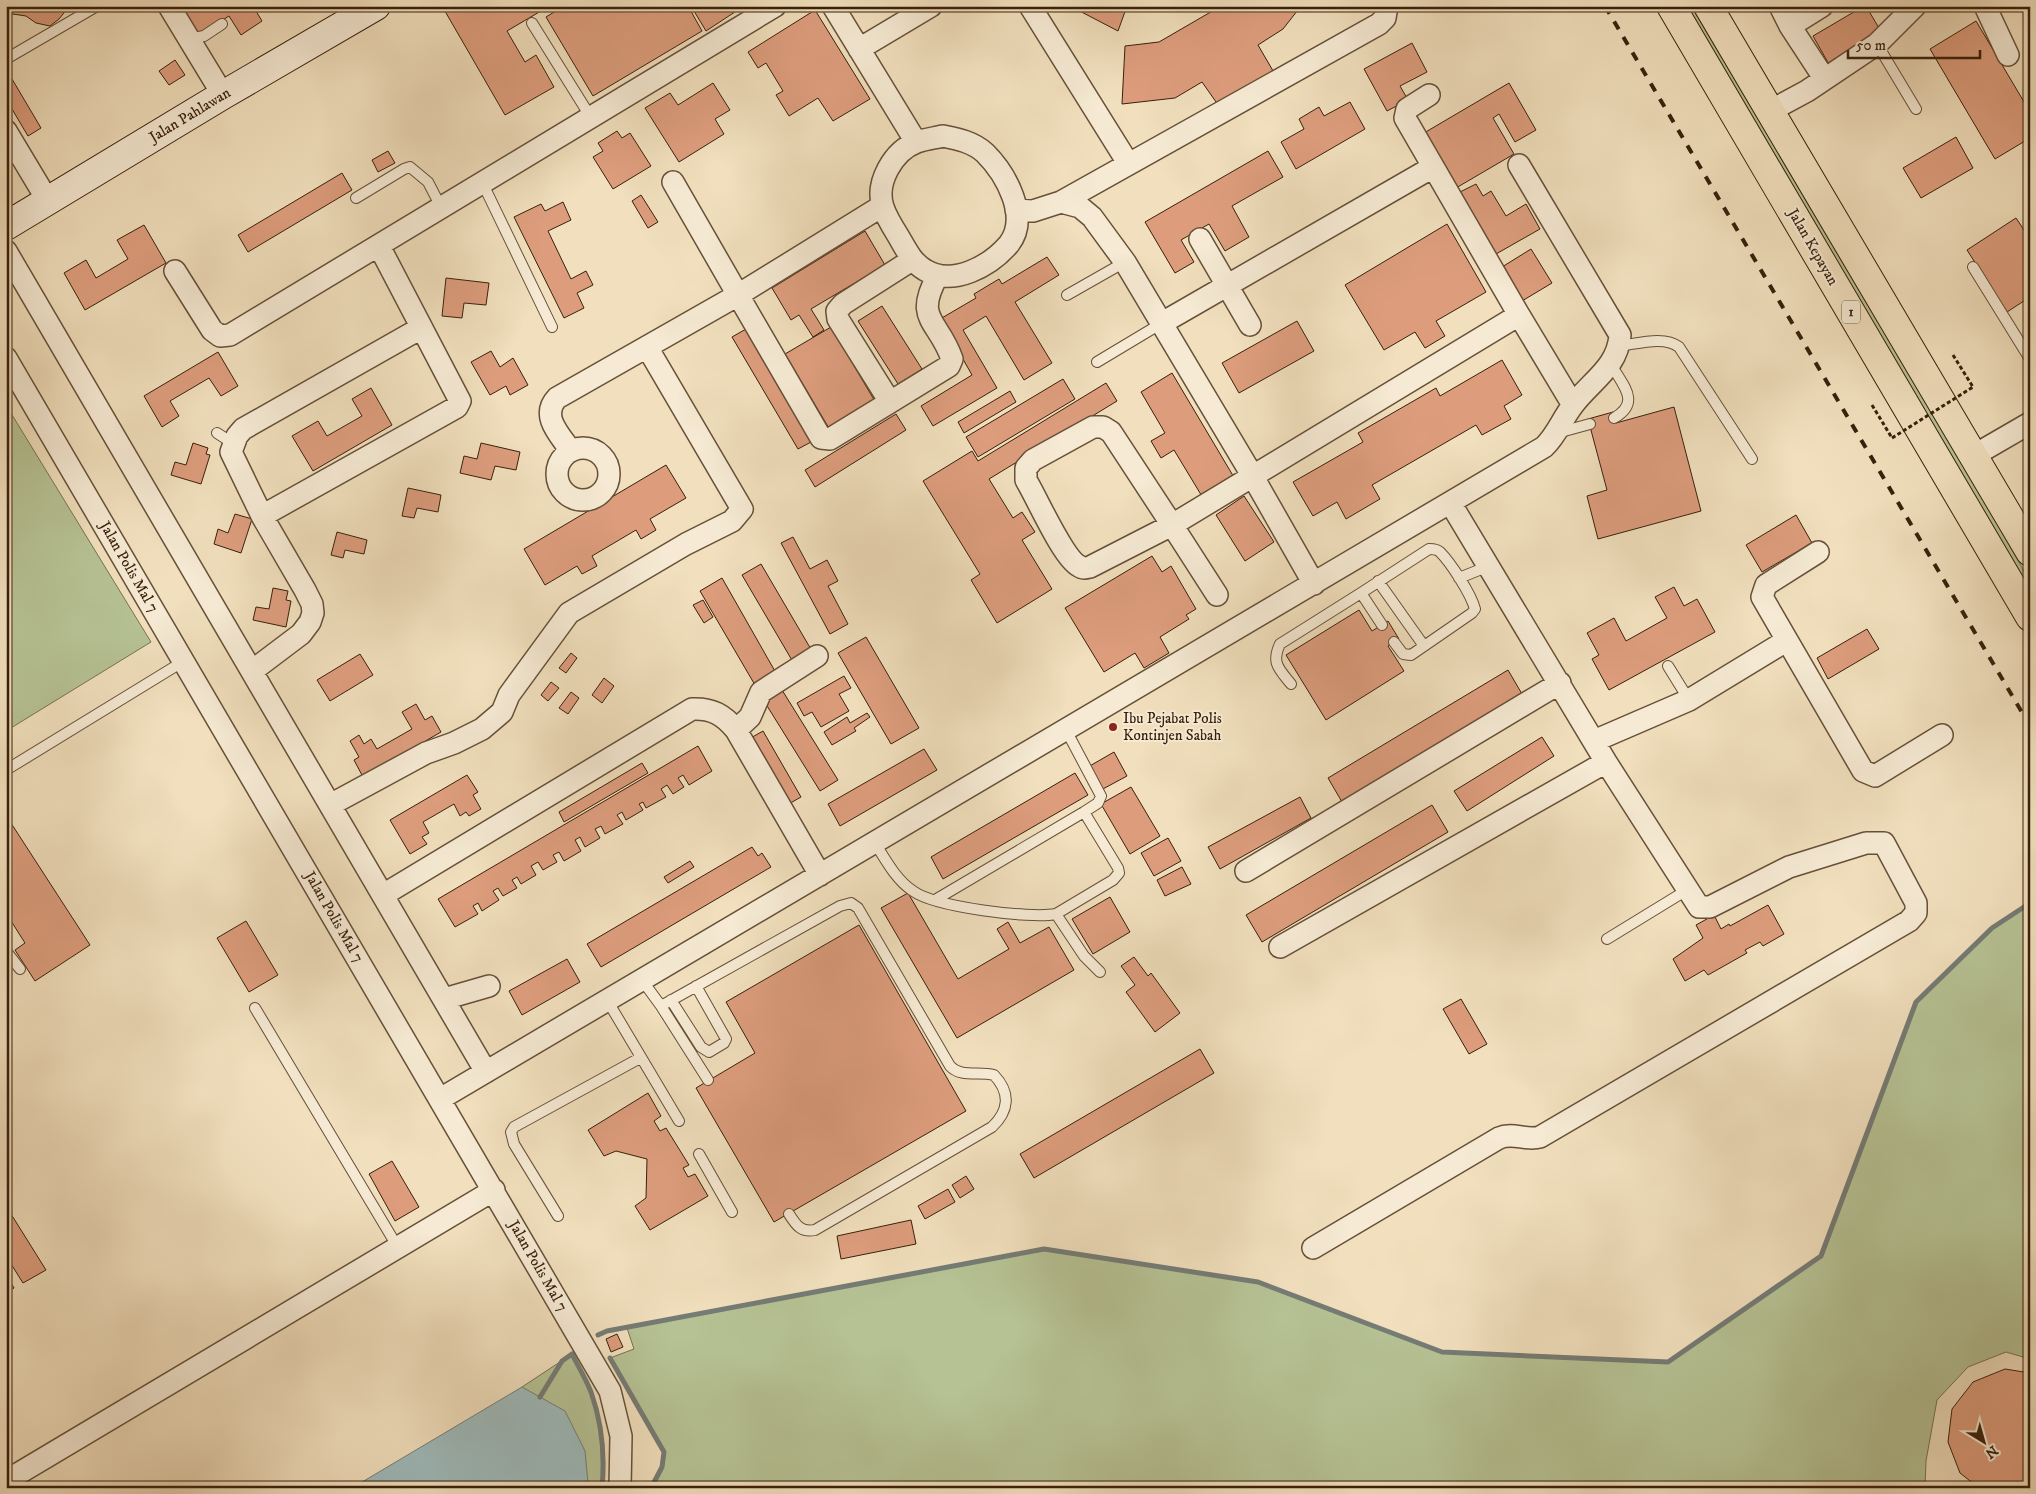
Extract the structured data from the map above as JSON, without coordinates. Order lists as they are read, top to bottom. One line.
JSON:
{"streets":{"highway":["Jalan Kepayan","1"],"street":["Jalan Pahlawan","Jalan Polis Mal 7"]},"places":["Ibu Pejabat Polis Kontinjen Sabah"],"scale_bar":"50 m","north":"bottom right"}
